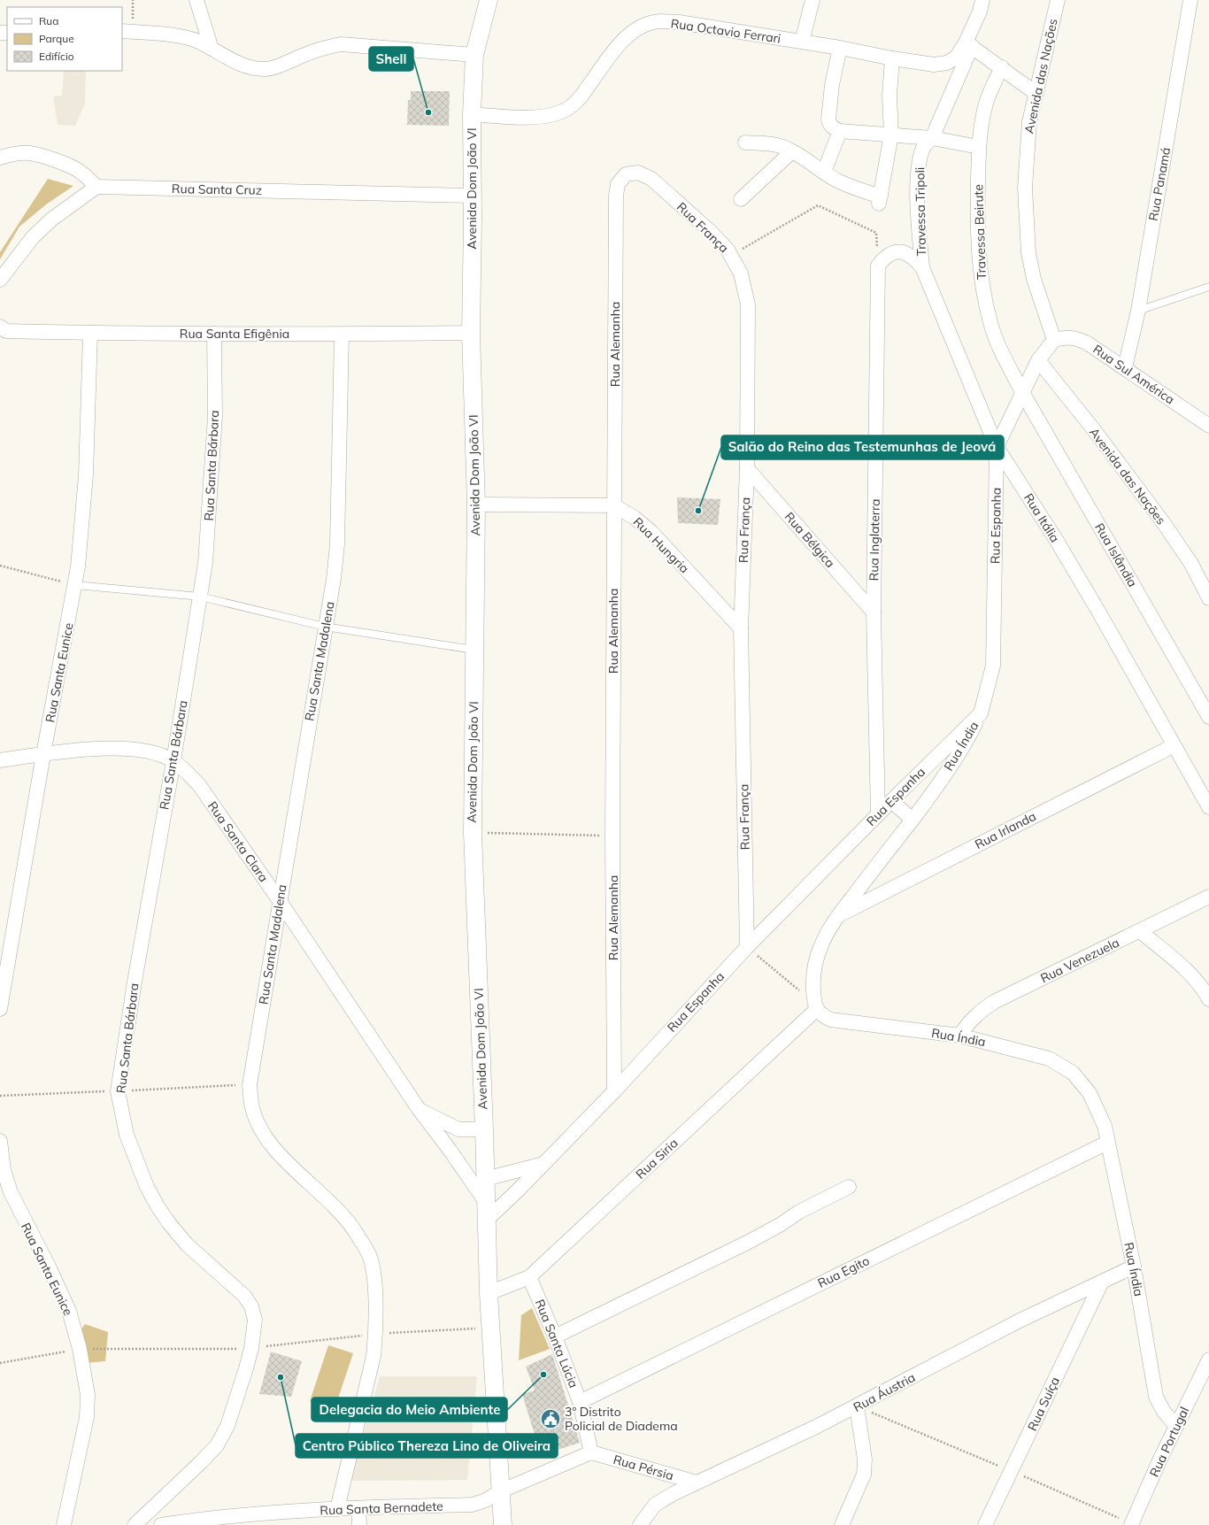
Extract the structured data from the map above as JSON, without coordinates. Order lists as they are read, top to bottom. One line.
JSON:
{"streets":{"street":["Rua Octavio Ferrari","Avenida das Nações","Rua Panamá","Avenida Dom João VI","Rua Santa Cruz","Travessa Tripoli","Rua França","Travessa Beirute","Rua Santa Efigênia","Rua Alemanha","Rua Sul América","Rua Santa Bárbara","Rua Itália","Rua Espanha","Rua Bélgica","Rua Inglaterra","Rua Hungria","Rua Islândia","Rua Santa Madalena","Rua Santa Eunice","Rua Índia","Rua Irlanda","Rua Santa Clara","Rua Venezuela","Rua Siria","Rua Egito","Rua Santa Lúcia","Rua Áustria","Rua Suíça","Rua Portugal","Rua Pérsia","Rua Santa Bernadete"]},"crossings":[["Rua Octavio Ferrari","Avenida Dom João VI"],["Rua Octavio Ferrari","Travessa Tripoli"],["Avenida das Nações","Rua Sul América"],["Avenida das Nações","Rua Espanha"],["Rua Panamá","Rua Sul América"],["Avenida Dom João VI","Rua Santa Cruz"],["Avenida Dom João VI","Rua Santa Efigênia"],["Avenida Dom João VI","Rua Espanha"],["Avenida Dom João VI","Rua Hungria"],["Avenida Dom João VI","Rua Santa Clara"],["Avenida Dom João VI","Rua Siria"],["Avenida Dom João VI","Rua Santa Bernadete"],["Travessa Tripoli","Rua Itália"],["Rua França","Rua Alemanha"],["Rua França","Rua Espanha"],["Rua França","Rua Bélgica"],["Rua França","Rua Hungria"],["Travessa Beirute","Rua Espanha"],["Travessa Beirute","Rua Islândia"],["Rua Santa Efigênia","Rua Santa Bárbara"],["Rua Santa Efigênia","Rua Santa Madalena"],["Rua Santa Efigênia","Rua Santa Eunice"],["Rua Alemanha","Rua Espanha"],["Rua Alemanha","Rua Hungria"],["Rua Sul América","Rua Espanha"],["Rua Santa Bárbara","Rua Santa Clara"],["Rua Itália","Rua Espanha"],["Rua Itália","Rua Inglaterra"],["Rua Itália","Rua Irlanda"],["Rua Espanha","Rua Inglaterra"],["Rua Espanha","Rua Islândia"],["Rua Espanha","Rua Índia"],["Rua Bélgica","Rua Inglaterra"],["Rua Santa Madalena","Rua Santa Clara"],["Rua Santa Madalena","Rua Santa Bernadete"],["Rua Santa Eunice","Rua Santa Clara"],["Rua Índia","Rua Irlanda"],["Rua Índia","Rua Venezuela"],["Rua Índia","Rua Siria"],["Rua Índia","Rua Egito"],["Rua Índia","Rua Áustria"],["Rua Índia","Rua Portugal"],["Rua Siria","Rua Santa Lúcia"],["Rua Egito","Rua Santa Lúcia"],["Rua Santa Lúcia","Rua Pérsia"],["Rua Santa Lúcia","Rua Santa Bernadete"],["Rua Áustria","Rua Suíça"],["Rua Áustria","Rua Pérsia"],["Rua Pérsia","Rua Santa Bernadete"]],"places":{"other":["Shell","Salão do Reino das Testemunhas de Jeová","Delegacia do Meio Ambiente","Centro Público Thereza Lino de Oliveira"],"public building":["3º Distrito Policial de Diadema"]},"legend":["Rua","Parque","Edifício"]}
